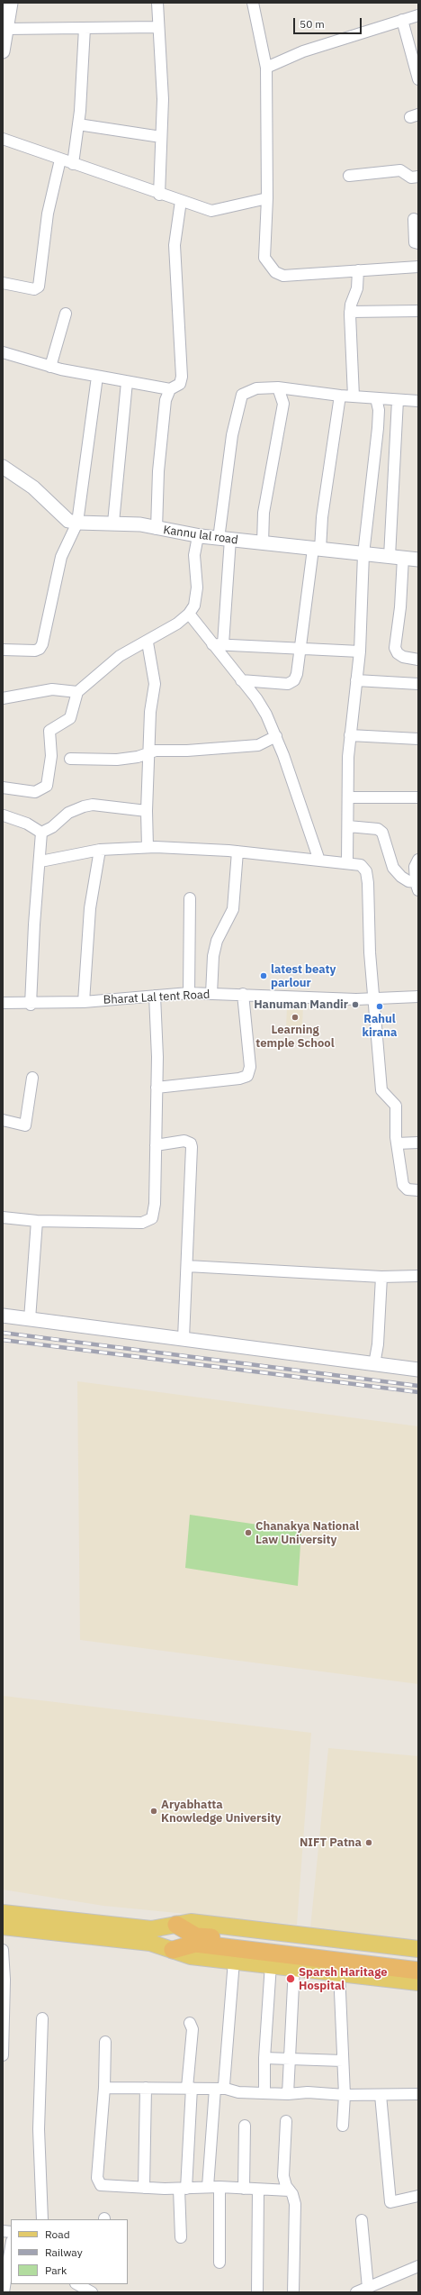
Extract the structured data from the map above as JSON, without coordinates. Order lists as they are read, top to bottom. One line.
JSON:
{"streets":{"street":["Kannu lal road","Bharat Lal tent Road"]},"places":["latest beaty parlour","Hanuman Mandir","Rahul kirana","Learning temple School","Chanakya National Law University","Aryabhatta Knowledge University","NIFT Patna","Sparsh Haritage Hospital"],"legend":["Road","Railway","Park"],"scale_bar":"50 m"}
